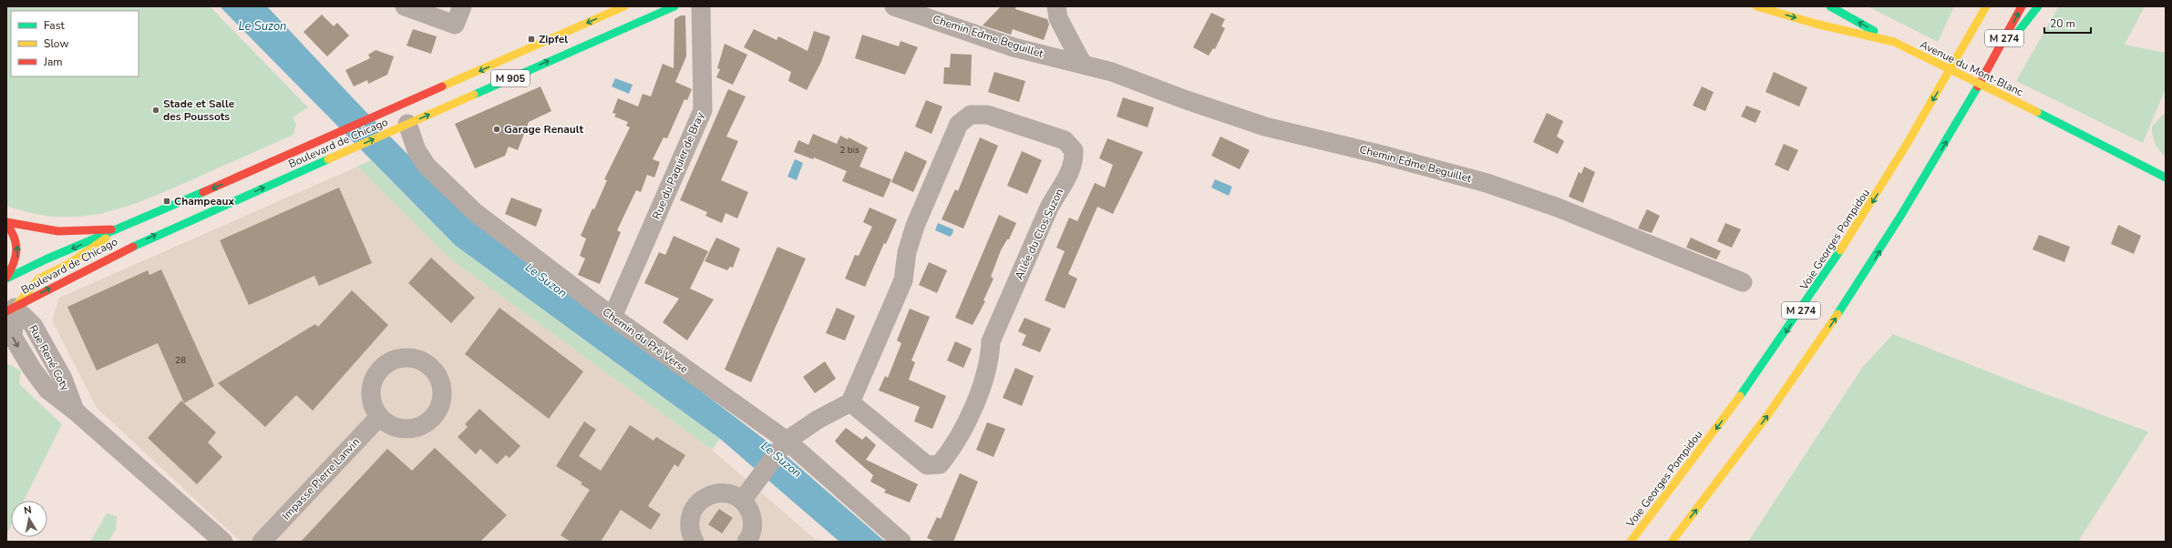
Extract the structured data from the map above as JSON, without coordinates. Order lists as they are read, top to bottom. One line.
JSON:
{"streets":{"main road":["M 274","Avenue du Mont-Blanc","M 905","Boulevard de Chicago","Voie Georges Pompidou"],"street":["Chemin Edme Beguillet","Rue du Paquier de Bray","Allée du Clos Suzon","Chemin du Pré Verse","Rue René Coty","Impasse Pierre Lanvin"]},"crossings":[["Boulevard de Chicago","Chemin du Pré Verse"],["Boulevard de Chicago","Rue René Coty"],["Rue du Paquier de Bray","Chemin du Pré Verse"]],"water":["Le Suzon"],"places":{"transit":["Zipfel","Champeaux"],"other":["Stade et Salle des Poussots","Garage Renault"]},"house_numbers":["2 bis","28"],"legend":["Fast","Slow","Jam"],"scale_bar":"20 m","north":"top"}
